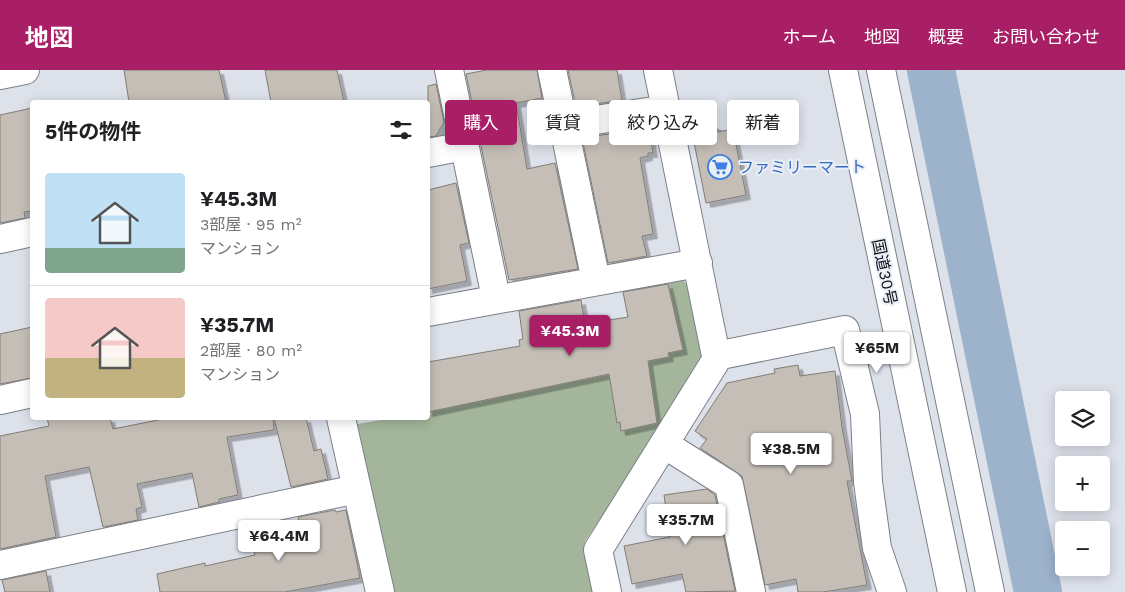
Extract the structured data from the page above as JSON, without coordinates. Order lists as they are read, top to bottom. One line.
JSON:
{"streets":{"main road":["国道30号"]},"places":{"supermarket":["ファミリーマート"]},"page":{"header":"地図","nav":["ホーム","地図","概要","お問い合わせ"],"chip":["購入","賃貸","絞り込み","新着"],"heading":"5件の物件","list":[{"name":"¥45.3M","note":"3部屋 · 95 m² · マンション"},{"name":"¥35.7M","note":"2部屋 · 80 m² · マンション"}],"price":["¥45.3M","¥65M","¥38.5M","¥35.7M","¥64.4M"],"map_buttons":["+","−"]}}
